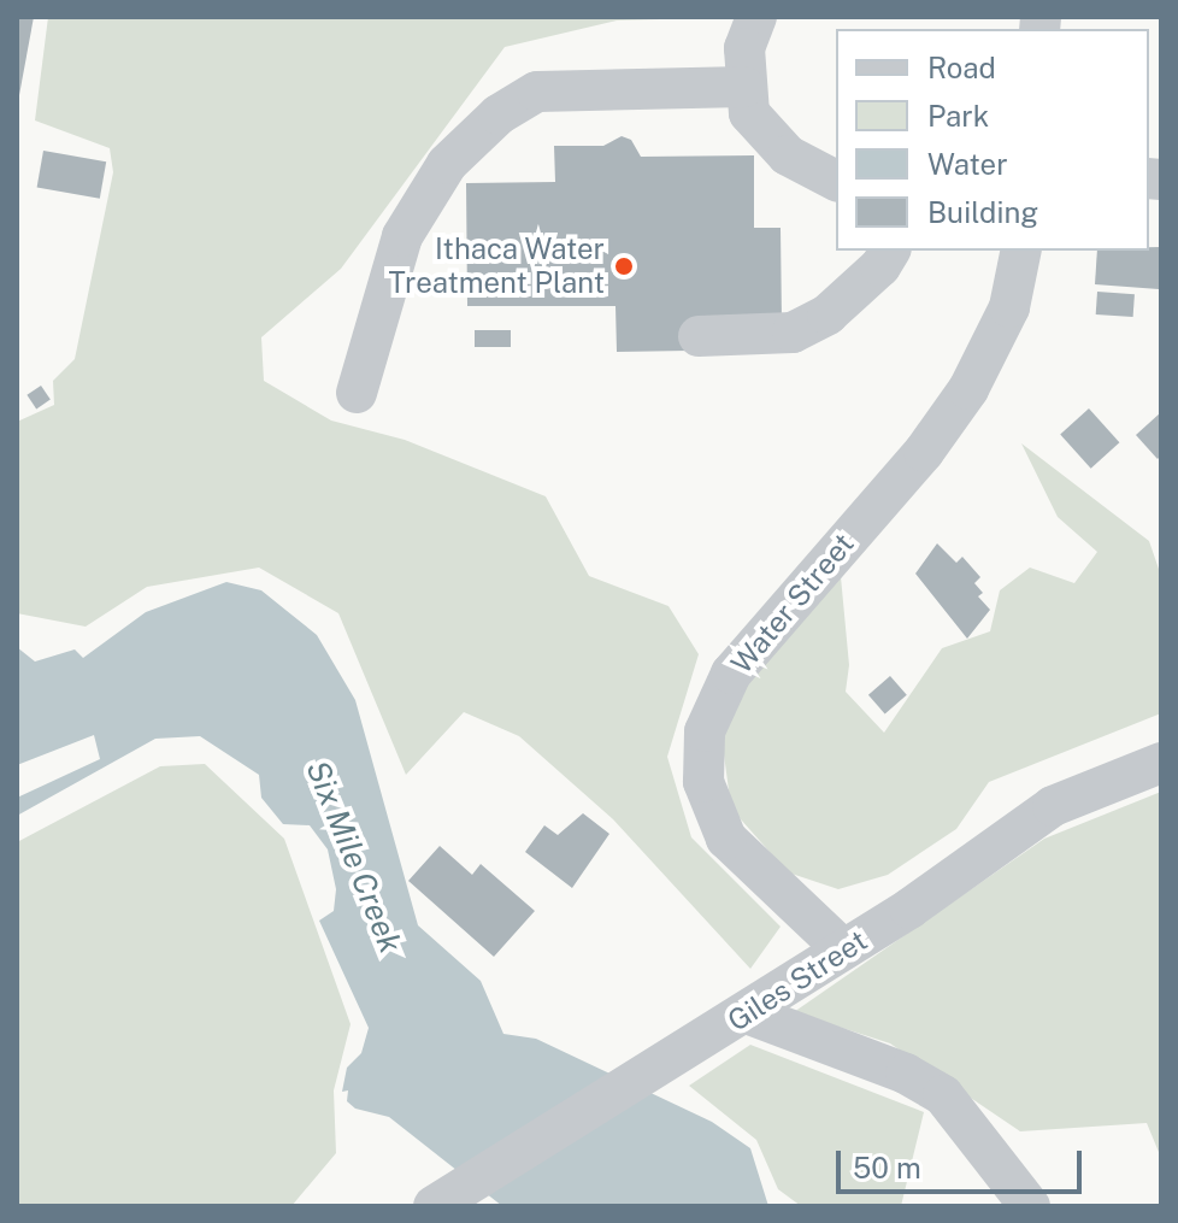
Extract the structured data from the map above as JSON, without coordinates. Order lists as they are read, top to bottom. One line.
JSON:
{"streets":{"street":["Water Street","Giles Street"]},"crossings":[["Water Street","Giles Street"]],"water":["Six Mile Creek"],"places":["Ithaca Water Treatment Plant"],"legend":["Road","Park","Water","Building"],"scale_bar":"50 m"}
